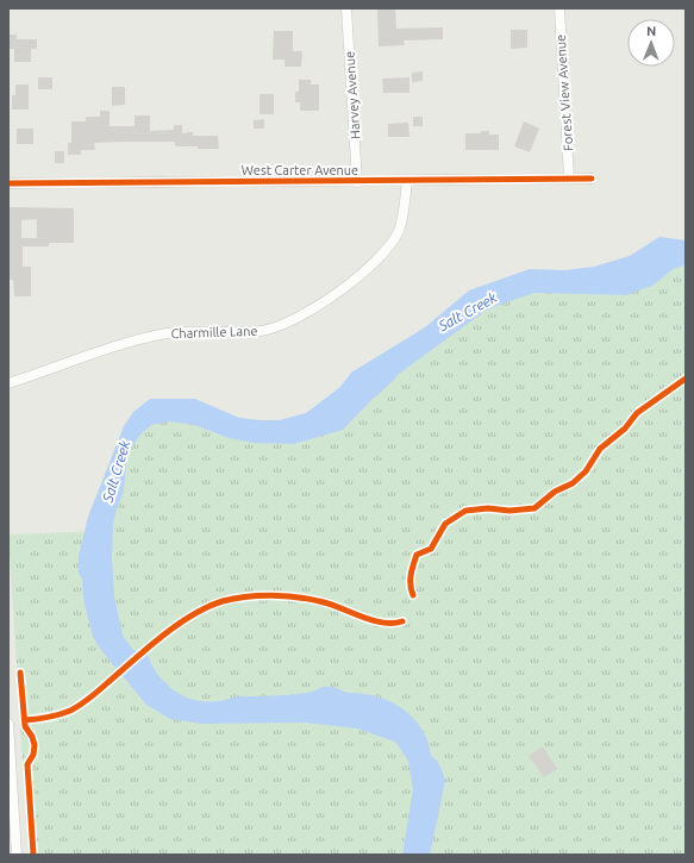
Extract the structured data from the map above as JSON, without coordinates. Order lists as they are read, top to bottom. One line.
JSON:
{"streets":{"street":["Forest View Avenue","Harvey Avenue","West Carter Avenue","Charmille Lane"]},"crossings":[["Forest View Avenue","West Carter Avenue"],["Harvey Avenue","West Carter Avenue"],["West Carter Avenue","Charmille Lane"]],"water":["Salt Creek"],"north":"top"}
